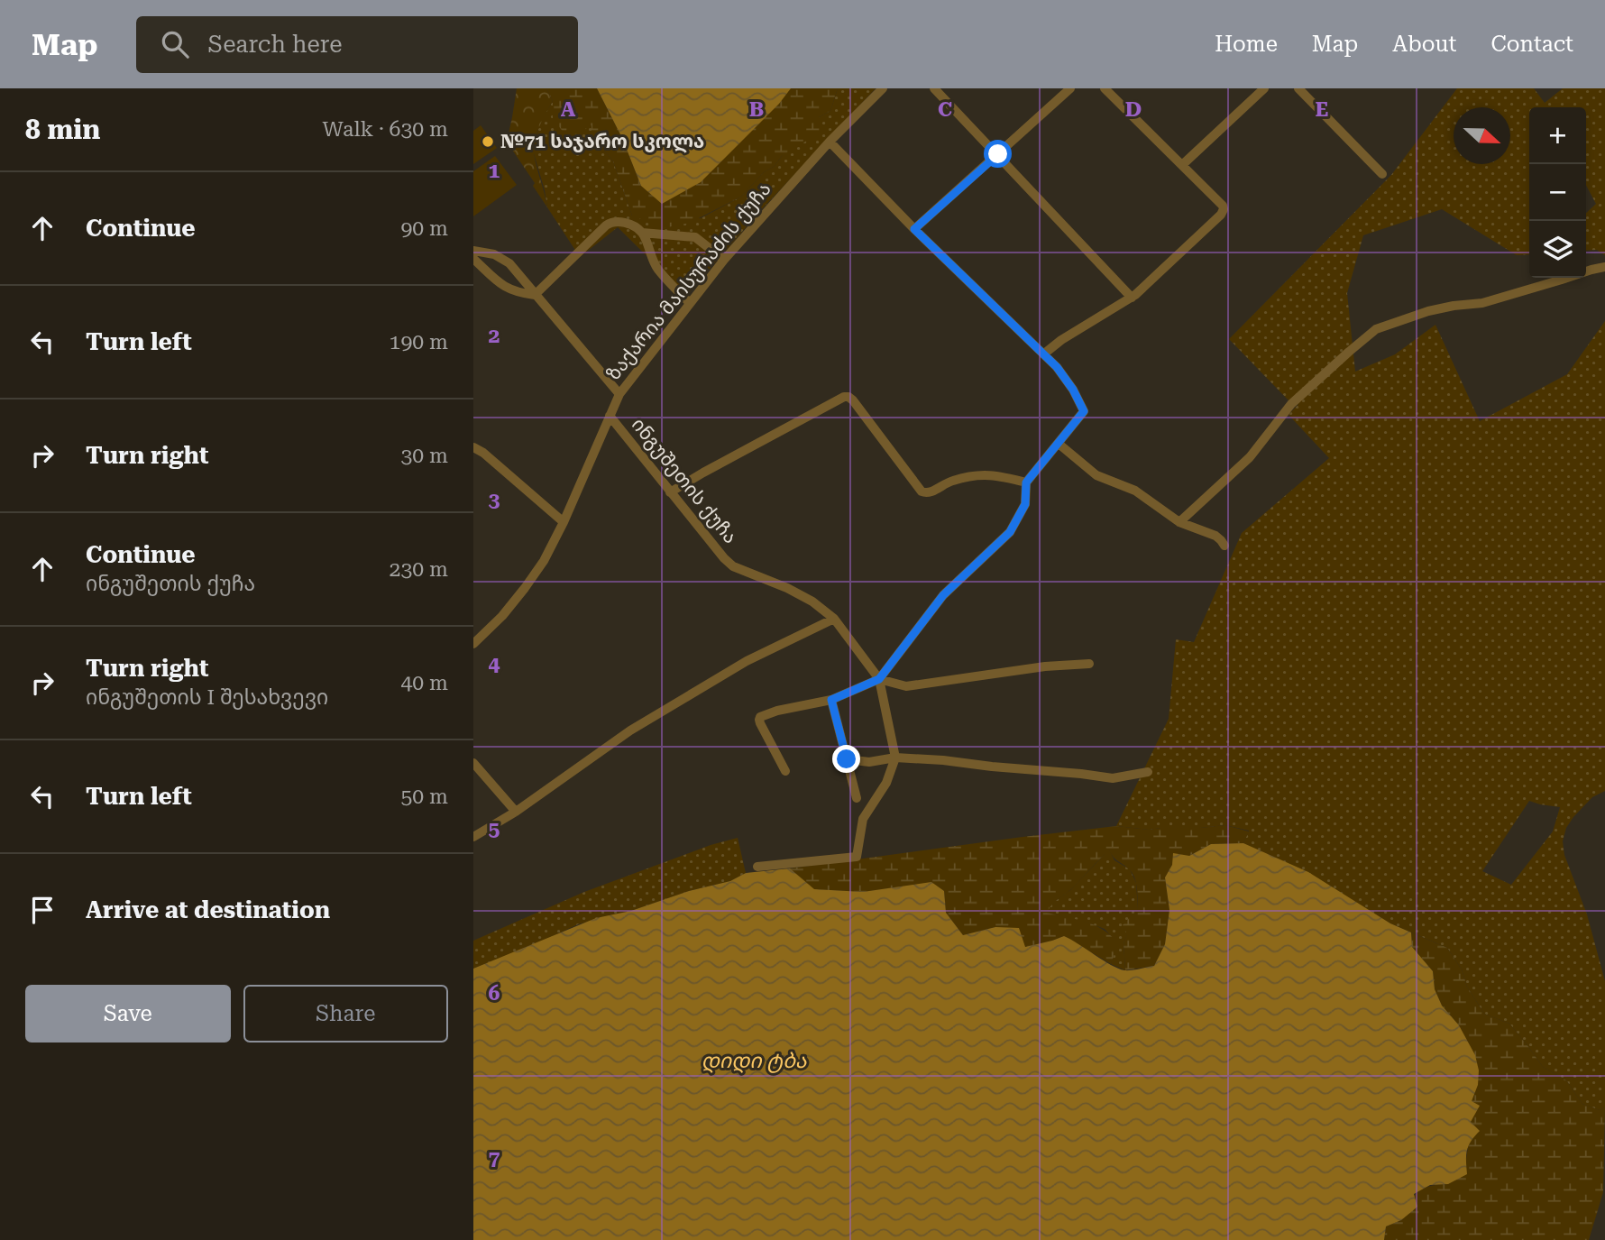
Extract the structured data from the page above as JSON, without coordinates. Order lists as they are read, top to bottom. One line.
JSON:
{"streets":{"street":["ზაქარია მაისურაძის ქუჩა","ინგუშეთის ქუჩა"]},"crossings":[["ზაქარია მაისურაძის ქუჩა","ინგუშეთის ქუჩა"]],"water":["დიდი ტბა"],"places":["№71 საჯარო სკოლა"],"north":"right","page":{"header":"Map","search":"Search here","nav":["Home","Map","About","Contact"],"heading":["8 min","Walk · 630 m"],"map_buttons":["+","−"],"list":[["Continue","90 m"],["Turn left","190 m"],["Turn right","30 m"],["Continue","ინგუშეთის ქუჩა","230 m"],["Turn right","ინგუშეთის I შესახვევი","40 m"],["Turn left","50 m"],"Arrive at destination"],"buttons":["Save","Share"]},"grid":{"columns":["A","B","C","D","E"],"rows":["1","2","3","4","5","6","7"]}}
